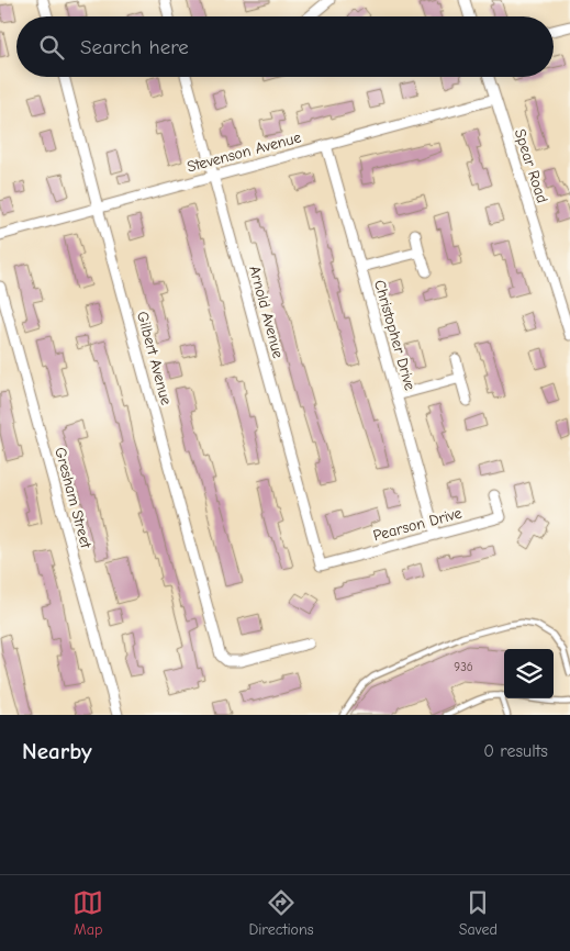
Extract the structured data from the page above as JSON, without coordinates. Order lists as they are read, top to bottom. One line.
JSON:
{"streets":{"street":["Stevenson Avenue","Spear Road","Arnold Avenue","Christopher Drive","Gilbert Avenue","Gresham Street","Pearson Drive"]},"crossings":[["Stevenson Avenue","Spear Road"],["Stevenson Avenue","Arnold Avenue"],["Stevenson Avenue","Christopher Drive"],["Stevenson Avenue","Gilbert Avenue"],["Arnold Avenue","Pearson Drive"],["Christopher Drive","Pearson Drive"]],"house_numbers":["936"],"page":{"search":"Search here","heading":["Nearby","0 results"],"nav":["Map","Directions","Saved"]}}
